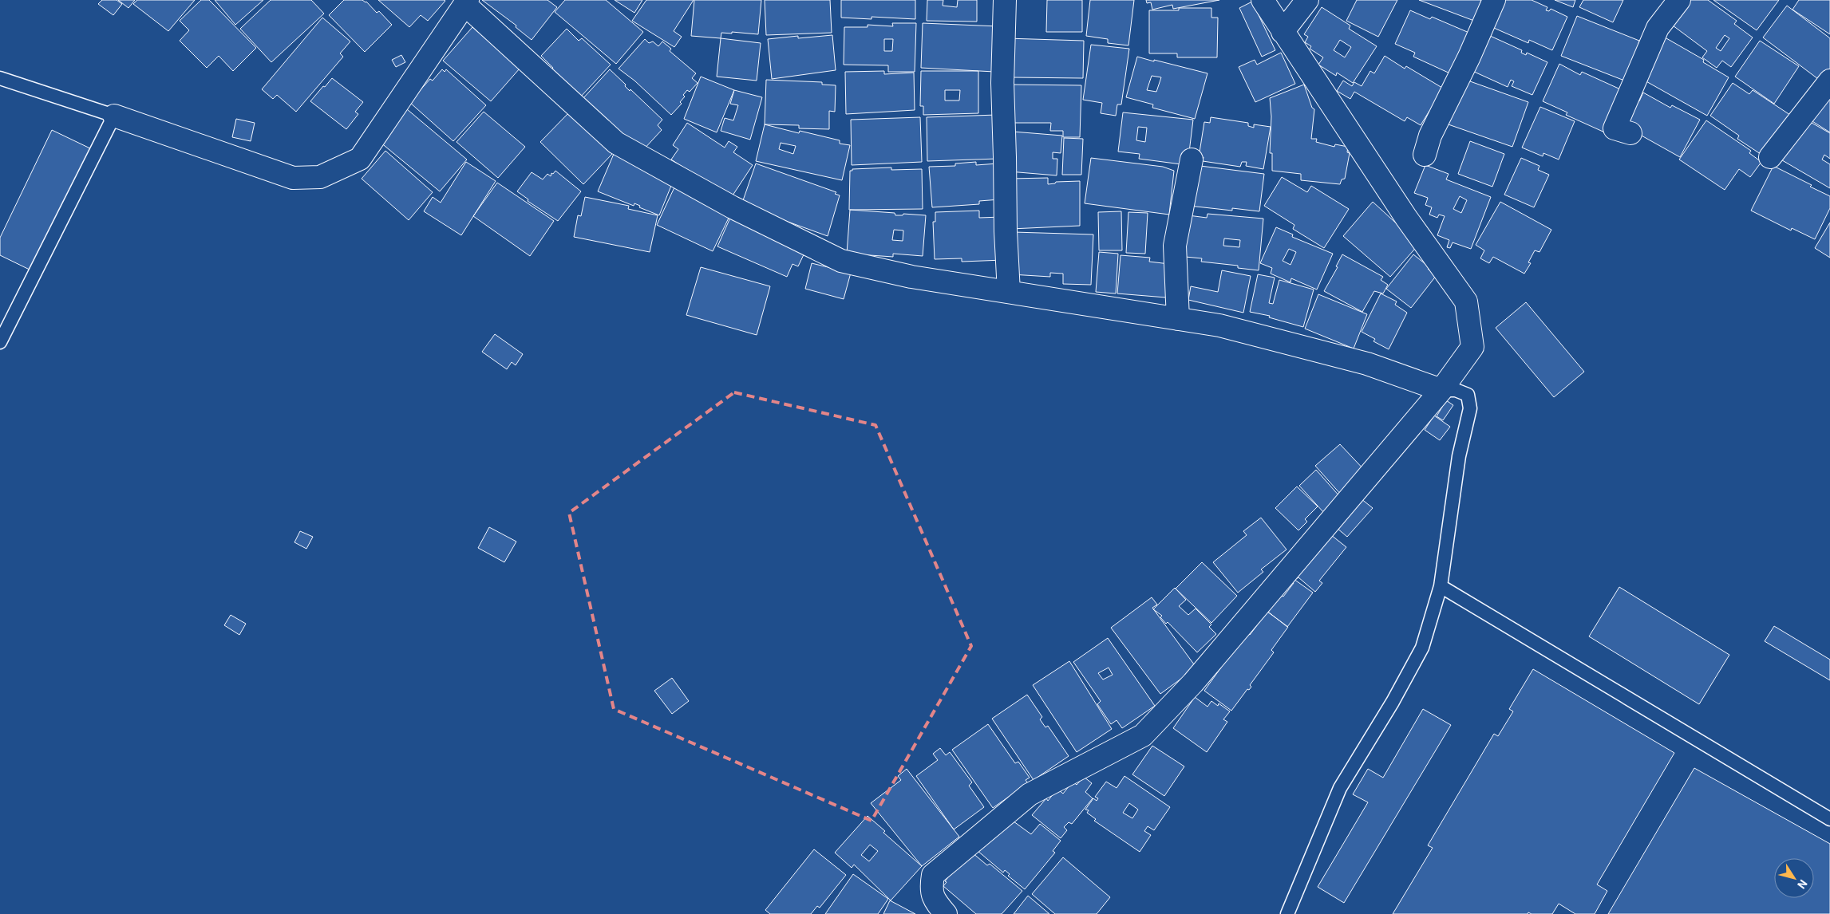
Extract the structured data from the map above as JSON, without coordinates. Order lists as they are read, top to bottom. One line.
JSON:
{"north":"bottom right"}
